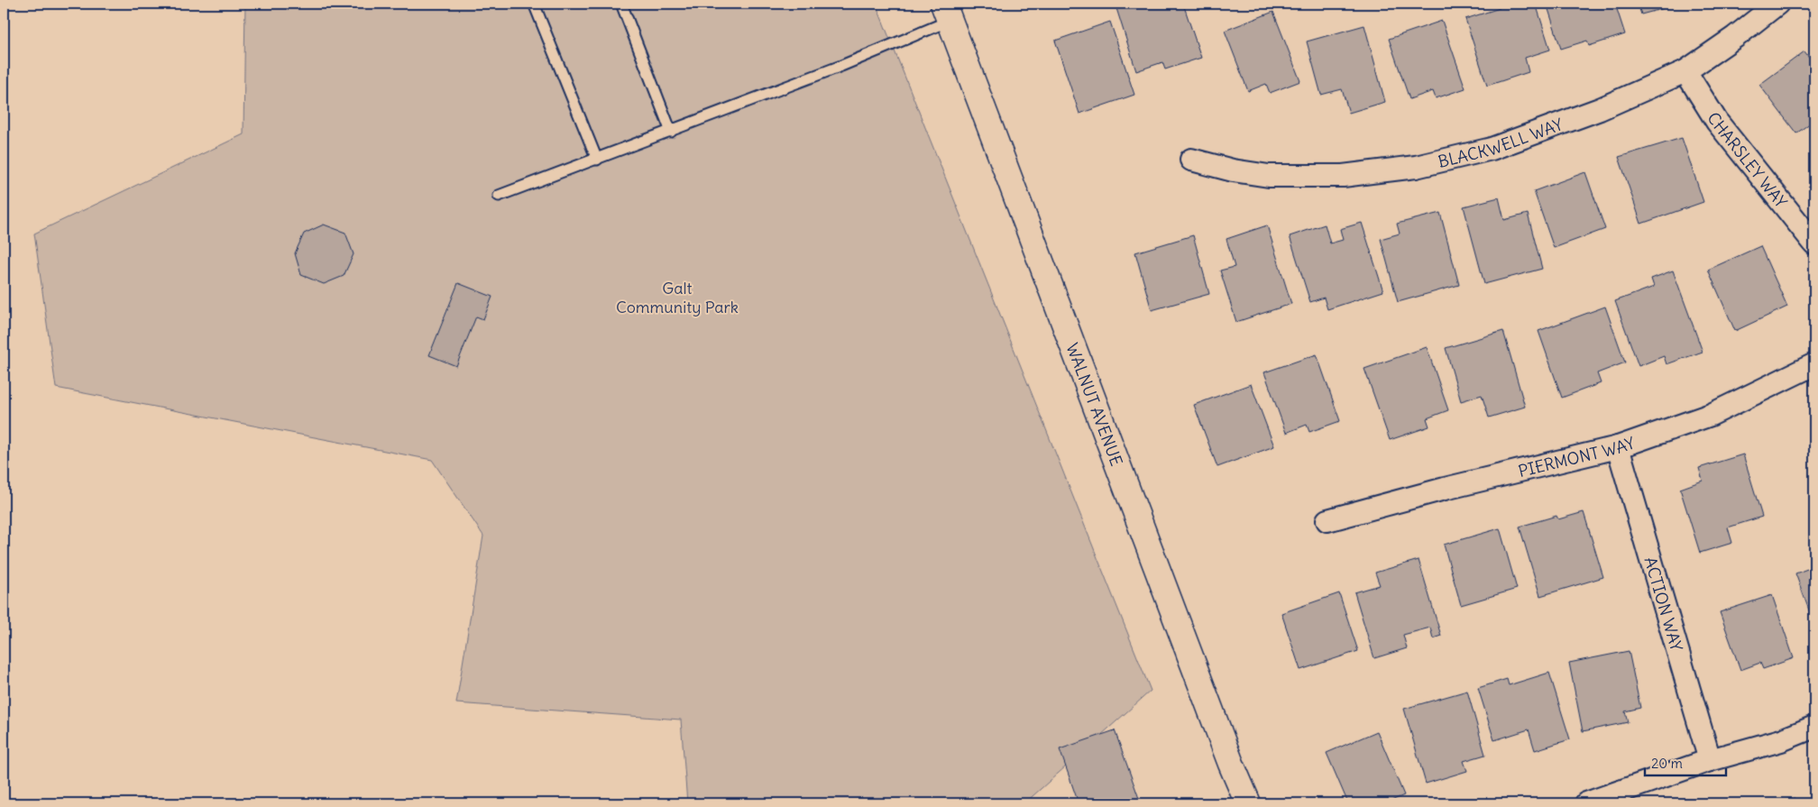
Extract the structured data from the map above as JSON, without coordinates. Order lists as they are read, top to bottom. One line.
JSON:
{"streets":{"street":["BLACKWELL WAY","CHARSLEY WAY","WALNUT AVENUE","PIERMONT WAY","ACTION WAY"]},"crossings":[["BLACKWELL WAY","CHARSLEY WAY"],["PIERMONT WAY","ACTION WAY"]],"parks":["Galt Community Park"],"scale_bar":"20 m"}
